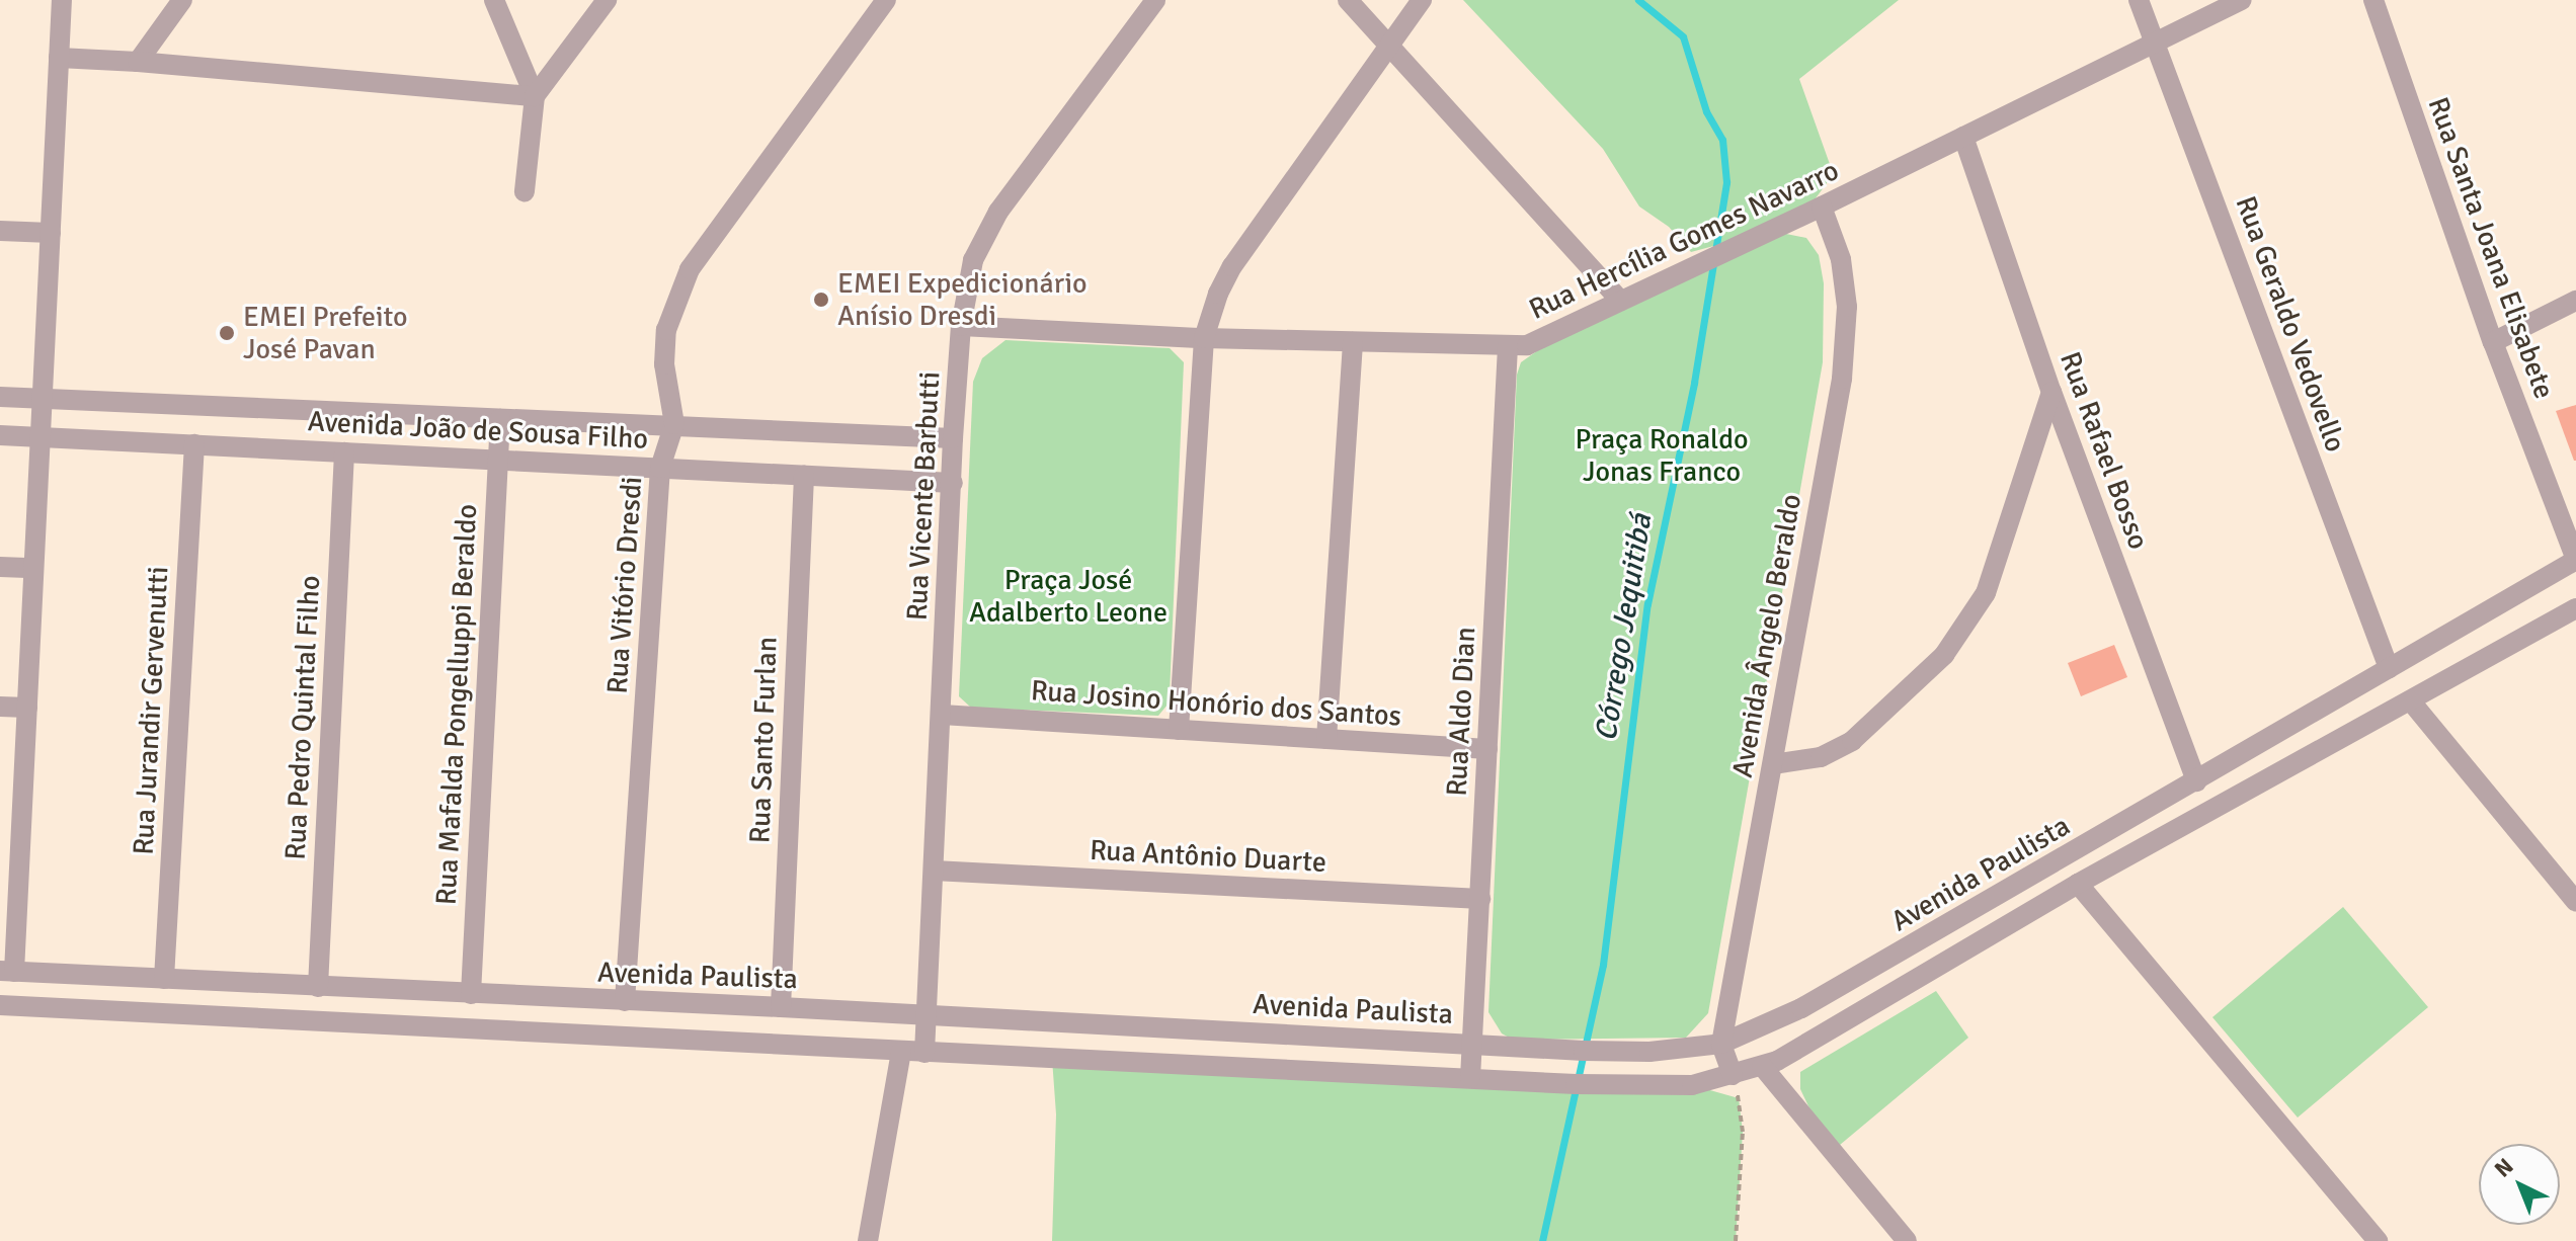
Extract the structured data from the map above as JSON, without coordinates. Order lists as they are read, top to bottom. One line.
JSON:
{"streets":{"street":["Rua Hercília Gomes Navarro","Rua Santa Joana Elisabete","Rua Geraldo Vedovello","Avenida João de Sousa Filho","Rua Rafael Bosso","Rua Vicente Barbutti","Rua Vitório Dresdi","Avenida Ângelo Beraldo","Rua Josino Honório dos Santos","Rua Mafalda Pongelluppi Beraldo","Rua Jurandir Gervenutti","Rua Aldo Dian","Rua Pedro Quintal Filho","Rua Santo Furlan","Rua Antônio Duarte","Avenida Paulista"]},"crossings":[["Rua Hercília Gomes Navarro","Rua Geraldo Vedovello"],["Rua Hercília Gomes Navarro","Rua Rafael Bosso"],["Rua Hercília Gomes Navarro","Rua Vicente Barbutti"],["Rua Hercília Gomes Navarro","Avenida Ângelo Beraldo"],["Rua Hercília Gomes Navarro","Rua Aldo Dian"],["Rua Santa Joana Elisabete","Avenida Paulista"],["Rua Geraldo Vedovello","Avenida Paulista"],["Avenida João de Sousa Filho","Rua Vicente Barbutti"],["Avenida João de Sousa Filho","Rua Vitório Dresdi"],["Avenida João de Sousa Filho","Rua Mafalda Pongelluppi Beraldo"],["Avenida João de Sousa Filho","Rua Jurandir Gervenutti"],["Avenida João de Sousa Filho","Rua Pedro Quintal Filho"],["Avenida João de Sousa Filho","Rua Santo Furlan"],["Rua Rafael Bosso","Avenida Paulista"],["Rua Vicente Barbutti","Rua Josino Honório dos Santos"],["Rua Vicente Barbutti","Rua Antônio Duarte"],["Rua Vicente Barbutti","Avenida Paulista"],["Rua Vitório Dresdi","Avenida Paulista"],["Avenida Ângelo Beraldo","Avenida Paulista"],["Rua Josino Honório dos Santos","Rua Aldo Dian"],["Rua Mafalda Pongelluppi Beraldo","Avenida Paulista"],["Rua Jurandir Gervenutti","Avenida Paulista"],["Rua Aldo Dian","Rua Antônio Duarte"],["Rua Aldo Dian","Avenida Paulista"],["Rua Pedro Quintal Filho","Avenida Paulista"],["Rua Santo Furlan","Avenida Paulista"]],"water":["Córrego Jequitibá"],"parks":["Praça Ronaldo Jonas Franco","Praça José Adalberto Leone"],"places":["EMEI Expedicionário Anísio Dresdi","EMEI Prefeito José Pavan"],"north":"top left"}
